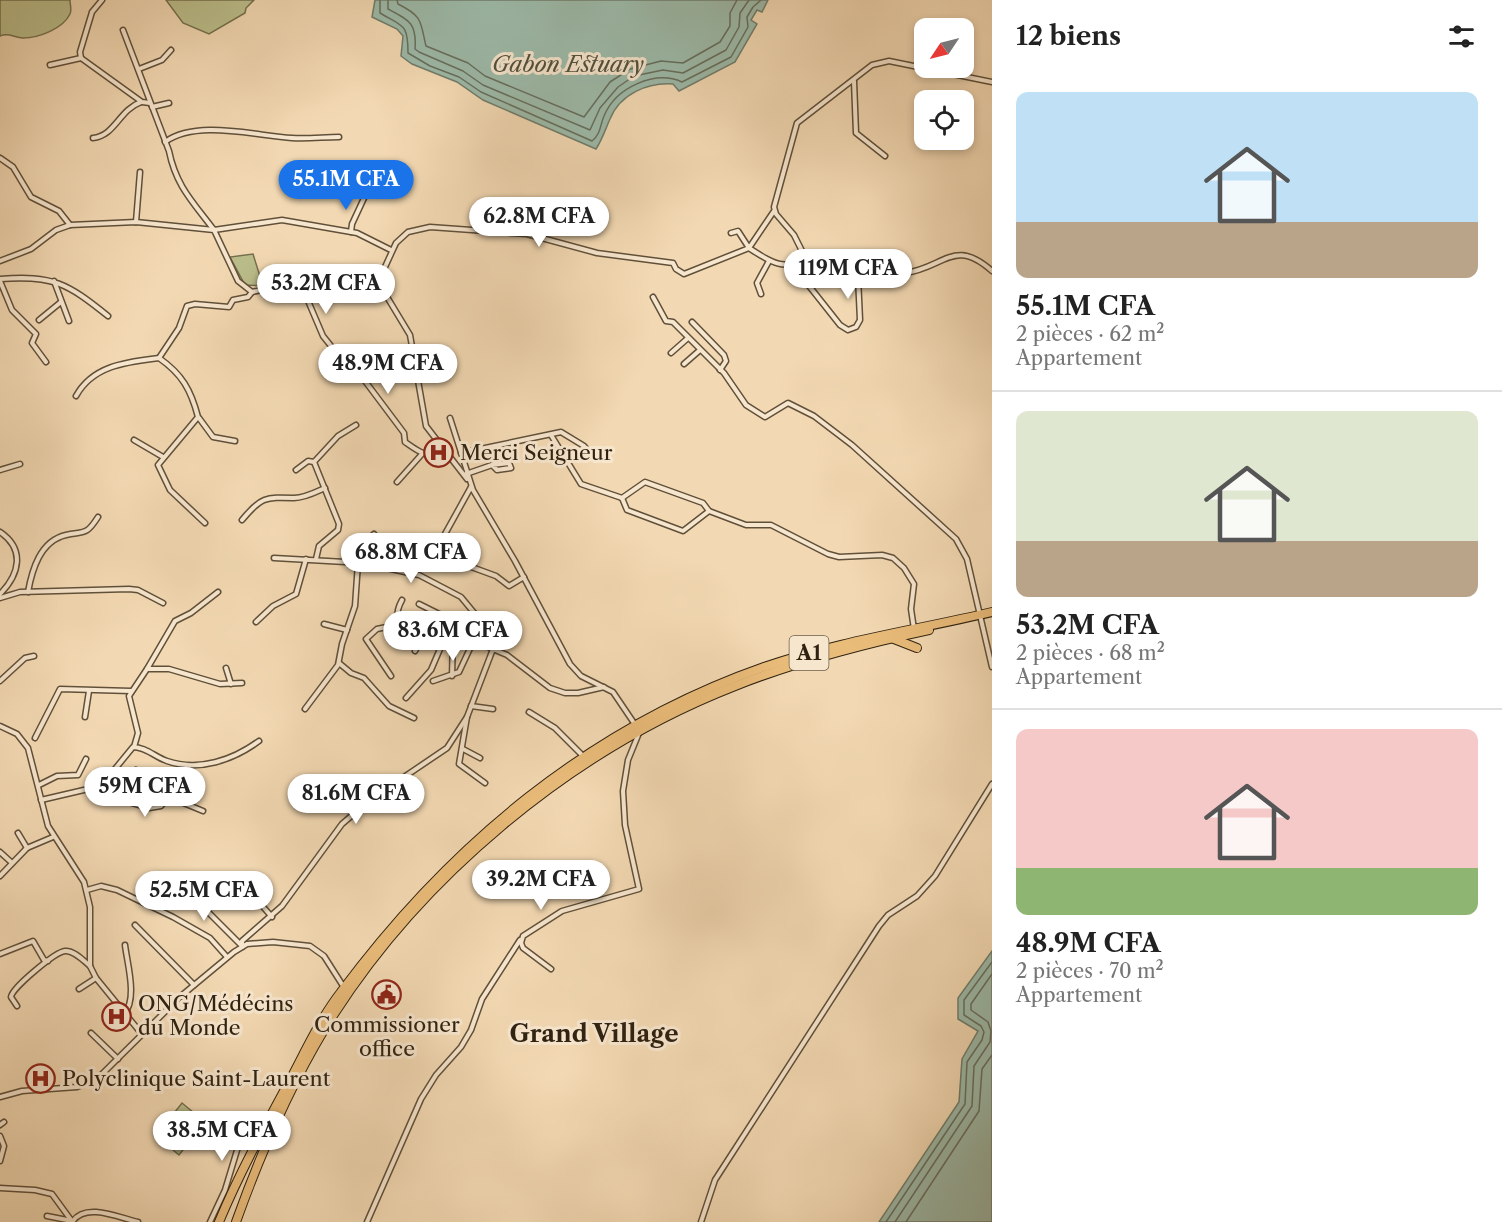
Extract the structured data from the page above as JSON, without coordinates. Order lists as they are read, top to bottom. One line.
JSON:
{"streets":{"highway":["A1"]},"districts":["Grand Village"],"water":["Gabon Estuary"],"places":{"hospital":["Merci Seigneur","ONG/Médécins du Monde","Polyclinique Saint-Laurent"],"public building":["Commissioner office"]},"north":"bottom left","page":{"heading":"12 biens","list":[{"name":"55.1M CFA","note":"2 pièces · 62 m² · Appartement"},{"name":"53.2M CFA","note":"2 pièces · 68 m² · Appartement"},{"name":"48.9M CFA","note":"2 pièces · 70 m² · Appartement"}],"price":["55.1M CFA","62.8M CFA","119M CFA","53.2M CFA","48.9M CFA","68.8M CFA","83.6M CFA","59M CFA","81.6M CFA","39.2M CFA","52.5M CFA","38.5M CFA"]}}
